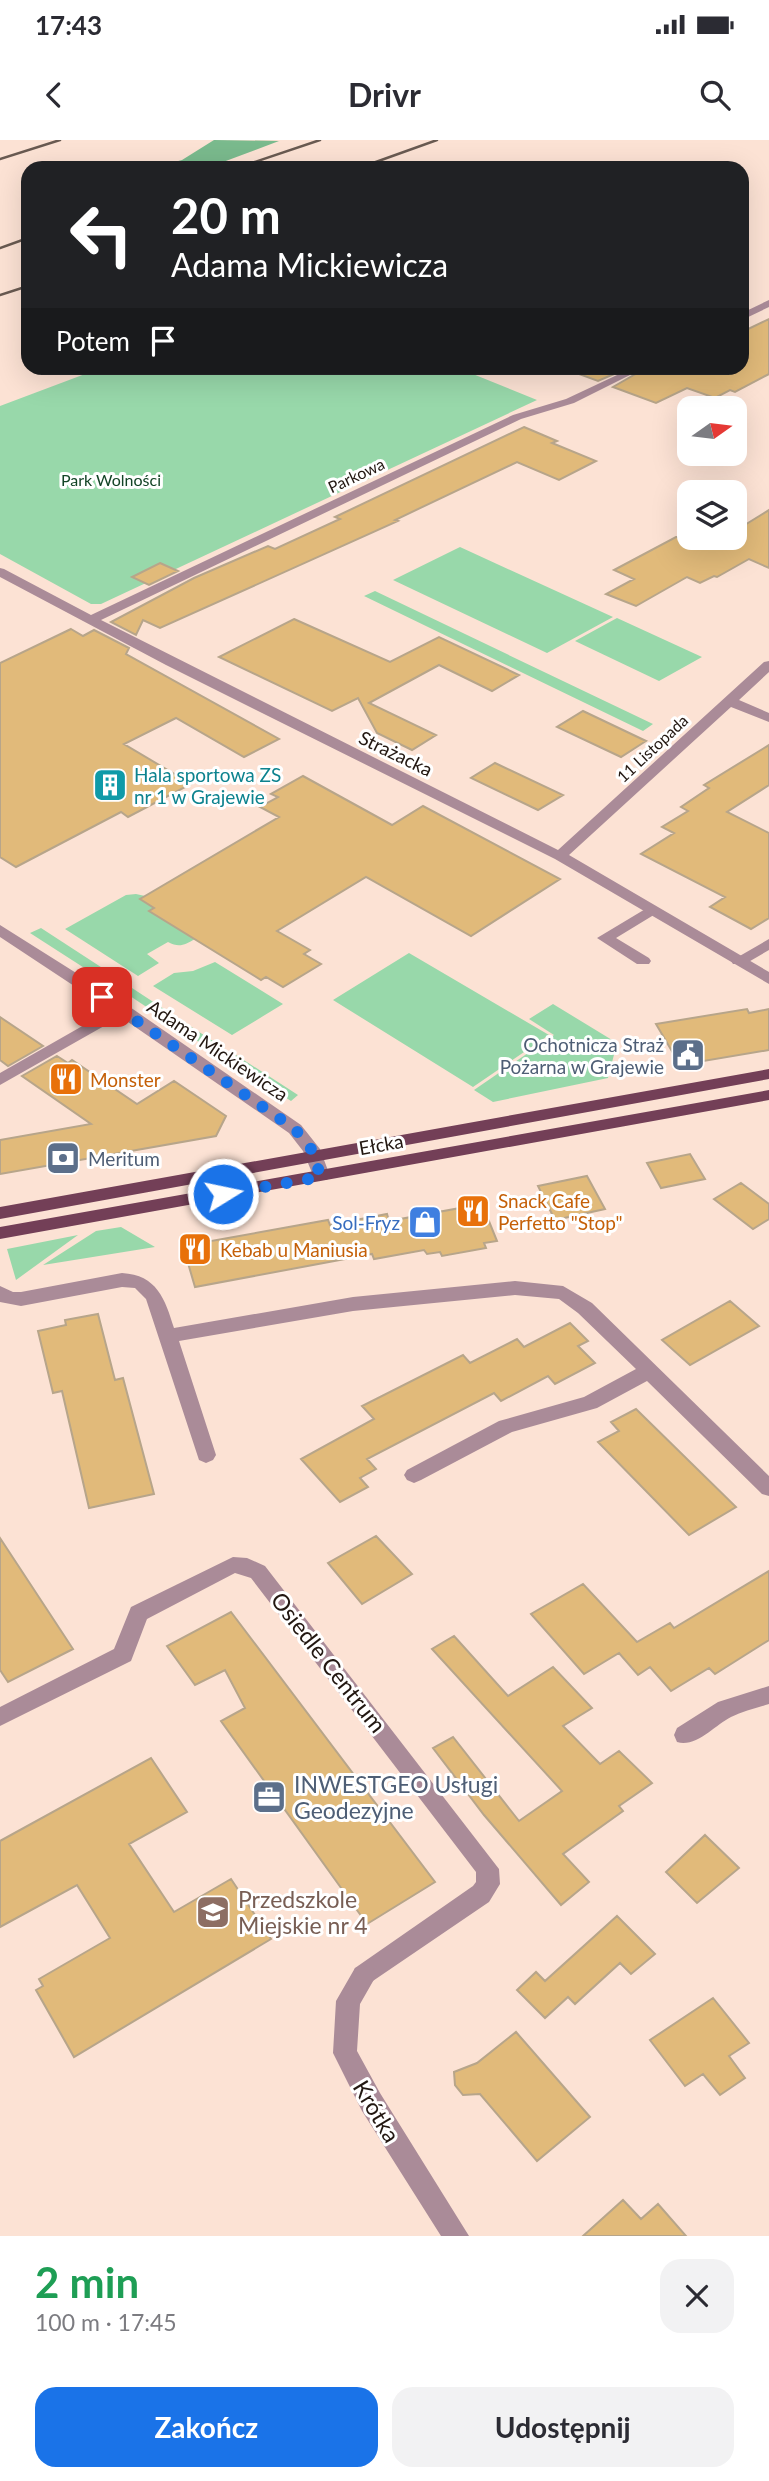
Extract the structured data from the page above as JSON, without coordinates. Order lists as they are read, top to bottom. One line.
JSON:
{"streets":{"main road":["Ełcka"],"street":["Parkowa","11 Listopada","Strażacka","Adama Mickiewicza","Osiedle Centrum","Krótka"]},"crossings":[["Parkowa","Strażacka"],["11 Listopada","Strażacka"],["Adama Mickiewicza","Ełcka"],["Osiedle Centrum","Krótka"]],"parks":["Park Wolności"],"places":{"building":["Hala sportowa ZS nr 1 w Grajewie"],"public building":["Ochotnicza Straż Pożarna w Grajewie"],"restaurant":["Monster","Snack Cafe Perfetto \"Stop\"","Kebab u Maniusia"],"bank":["Meritum"],"shop":["Sol-Fryz"],"office":["INWESTGEO Usługi Geodezyjne"],"school or university":["Przedszkole Miejskie nr 4"]},"north":"right","page":{"status":"17:43","header":"Drivr","turn":["20 m","Adama Mickiewicza"],"then":"Potem","heading":["2 min","100 m · 17:45"],"buttons":["Zakończ","Udostępnij"]}}
